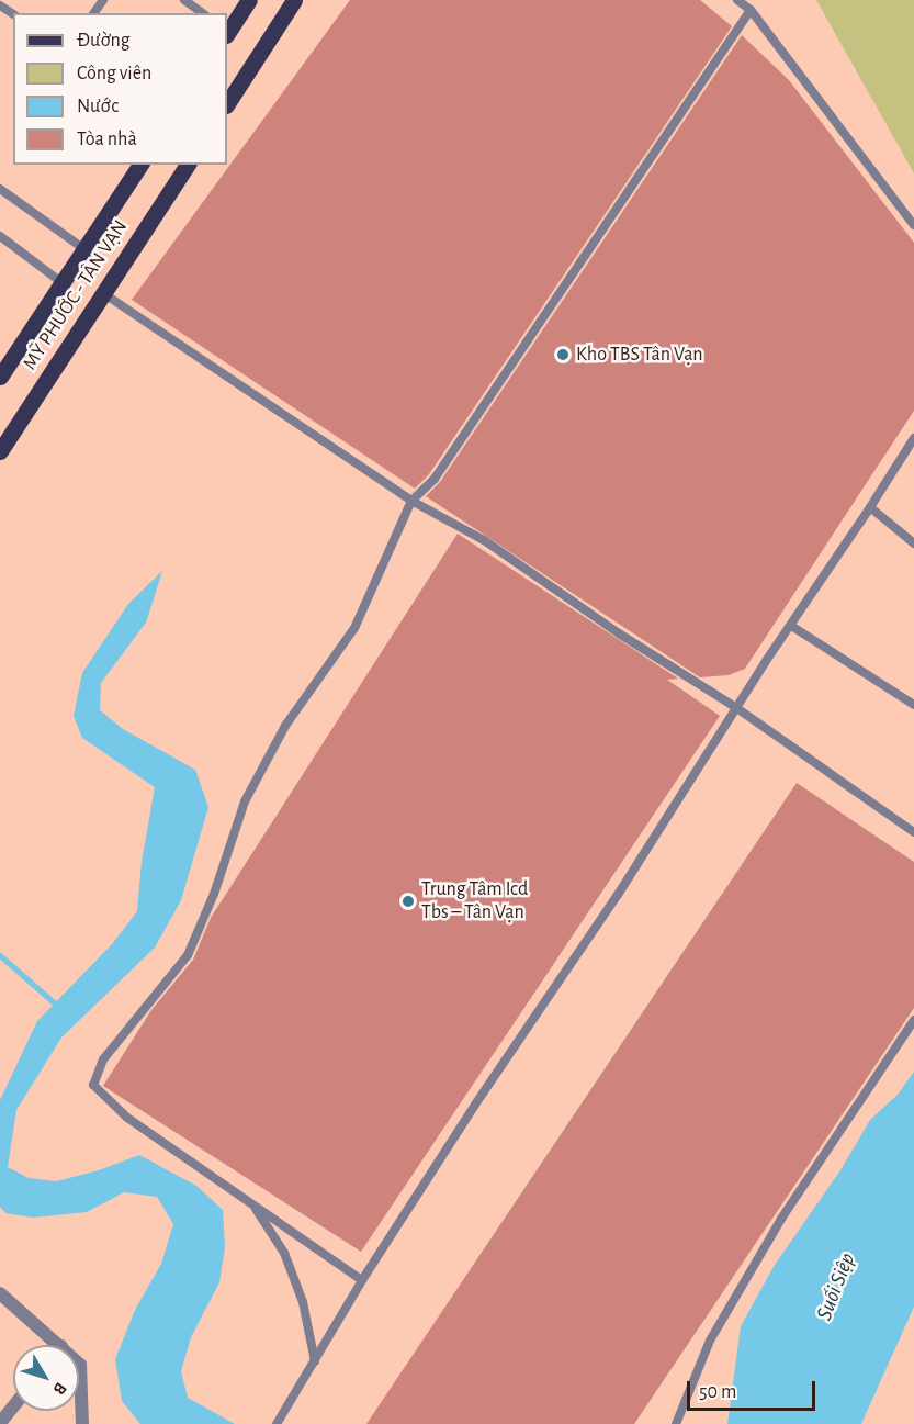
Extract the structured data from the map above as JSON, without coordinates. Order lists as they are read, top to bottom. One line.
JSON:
{"streets":{"main road":["MỸ PHƯỚC - TÂN VẠN"]},"water":["Suối Siệp"],"places":["Kho TBS Tân Vạn","Trung Tâm Icd Tbs – Tân Vạn"],"legend":["Đường","Công viên","Nước","Tòa nhà"],"scale_bar":"50 m","north":"bottom right"}
